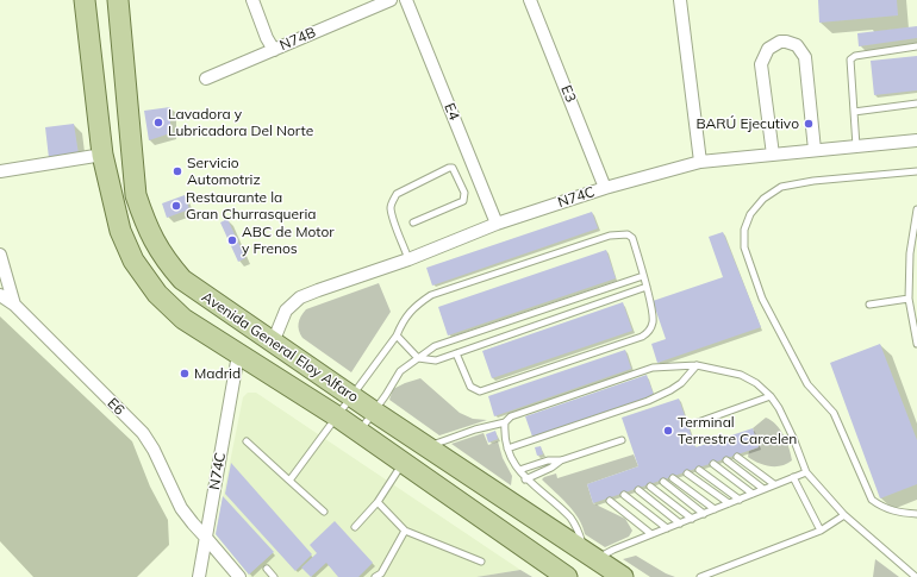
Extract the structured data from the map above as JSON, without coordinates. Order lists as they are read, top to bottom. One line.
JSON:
{"streets":{"main road":["Avenida General Eloy Alfaro"],"street":["N74B","E3","E4","N74C","E6"]},"crossings":[["E3","N74C"],["E4","N74C"],["N74C","Avenida General Eloy Alfaro"],["N74C","E6"]],"places":["Lavadora y Lubricadora Del Norte","BARÚ Ejecutivo","Servicio Automotriz","Restaurante la Gran Churrasqueria","ABC de Motor y Frenos","Madrid","Terminal Terrestre Carcelen"]}
